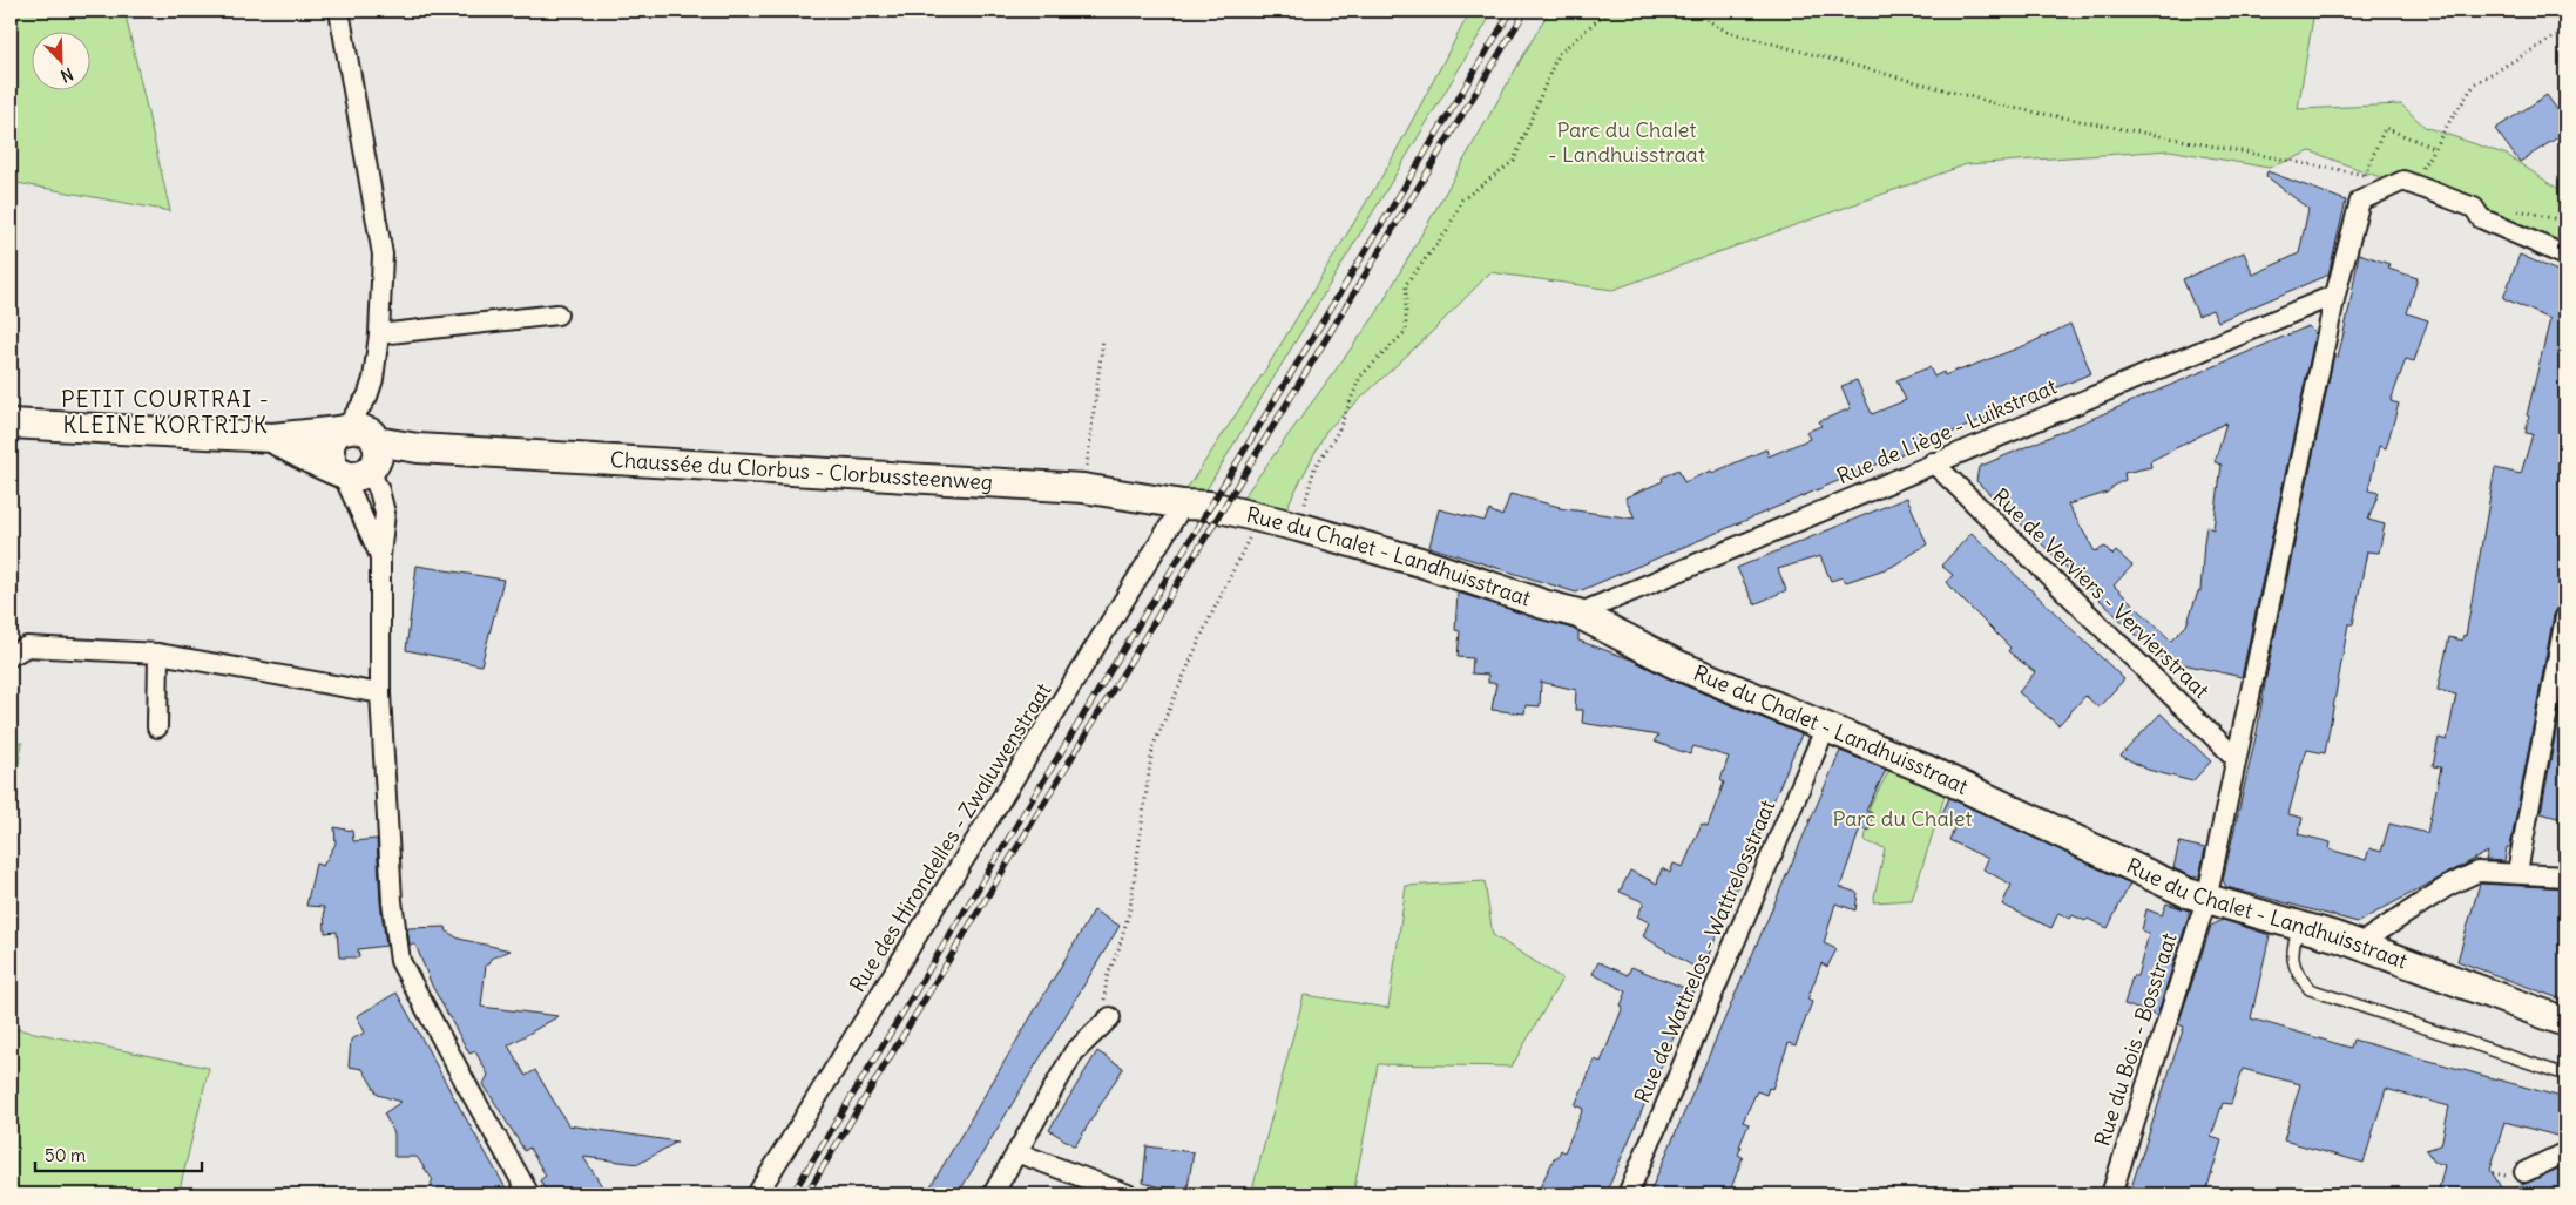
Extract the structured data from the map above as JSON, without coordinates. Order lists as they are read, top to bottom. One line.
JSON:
{"streets":{"street":["Rue de Liège - Luikstraat","Chaussée du Clorbus - Clorbussteenweg","Rue du Chalet - Landhuisstraat","Rue de Verviers - Vervierstraat","Rue des Hirondelles - Zwaluwenstraat","Rue de Wattrelos - Wattrelosstraat","Rue du Bois - Bosstraat"]},"crossings":[["Rue de Liège - Luikstraat","Rue du Chalet - Landhuisstraat"],["Rue de Liège - Luikstraat","Rue de Verviers - Vervierstraat"],["Rue de Liège - Luikstraat","Rue du Bois - Bosstraat"],["Chaussée du Clorbus - Clorbussteenweg","Rue du Chalet - Landhuisstraat"],["Chaussée du Clorbus - Clorbussteenweg","Rue des Hirondelles - Zwaluwenstraat"],["Rue du Chalet - Landhuisstraat","Rue des Hirondelles - Zwaluwenstraat"],["Rue du Chalet - Landhuisstraat","Rue de Wattrelos - Wattrelosstraat"],["Rue du Chalet - Landhuisstraat","Rue du Bois - Bosstraat"],["Rue de Verviers - Vervierstraat","Rue du Bois - Bosstraat"]],"districts":["PETIT COURTRAI - KLEINE KORTRIJK"],"parks":["Parc du Chalet - Landhuisstraat","Parc du Chalet"],"scale_bar":"50 m","north":"bottom right"}
